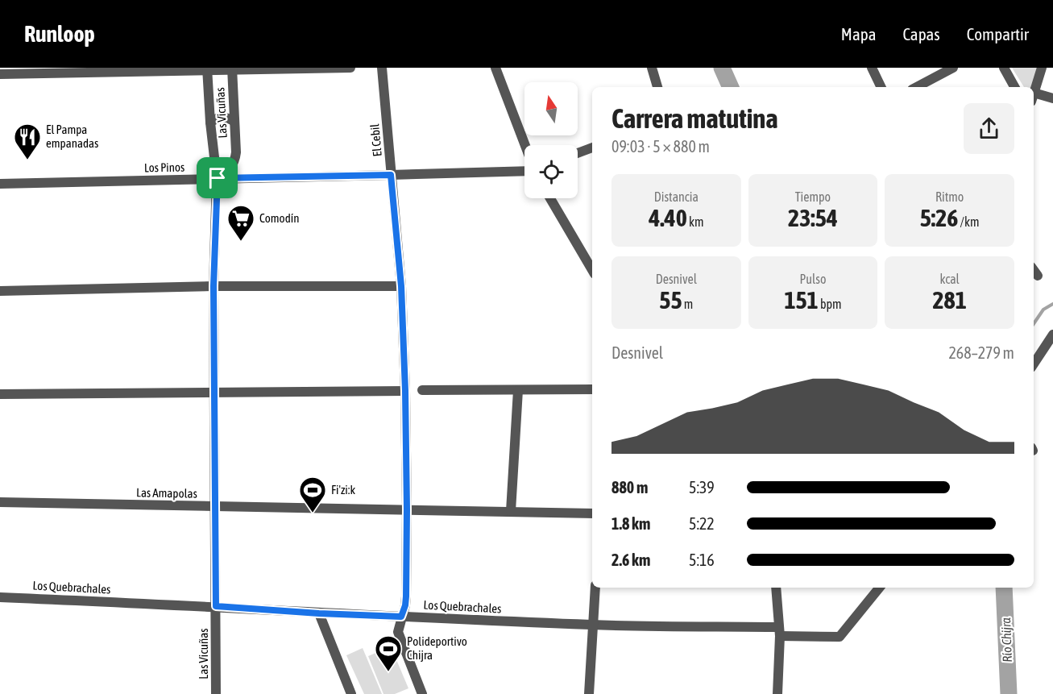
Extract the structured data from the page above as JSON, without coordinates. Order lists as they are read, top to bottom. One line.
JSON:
{"streets":{"street":["Las Vicuñas","El Cebil","Los Pinos","Las Amapolas","Los Quebrachales"]},"crossings":[["Las Vicuñas","Los Pinos"],["Las Vicuñas","Las Amapolas"],["Las Vicuñas","Los Quebrachales"],["El Cebil","Los Pinos"],["El Cebil","Las Amapolas"],["El Cebil","Los Quebrachales"]],"water":["Río Chijra"],"places":{"restaurant":["El Pampa empanadas"],"supermarket":["Comodín"],"sports":["Fi'zi:k","Polideportivo Chijra"]},"north":"top","page":{"header":"Runloop","nav":["Mapa","Capas","Compartir"],"heading":["Carrera matutina","09:03 · 5 × 880 m"],"stats":[["Distancia","4.40 km"],["Tiempo","23:54"],["Ritmo","5:26 /km"],["Desnivel","55 m"],["Pulso","151 bpm"],["kcal","281"]],"chart":["Desnivel","268–279 m"],"list":[{"name":"880 m","note":"5:39"},{"name":"1.8 km","note":"5:22"},{"name":"2.6 km","note":"5:16"}]}}
